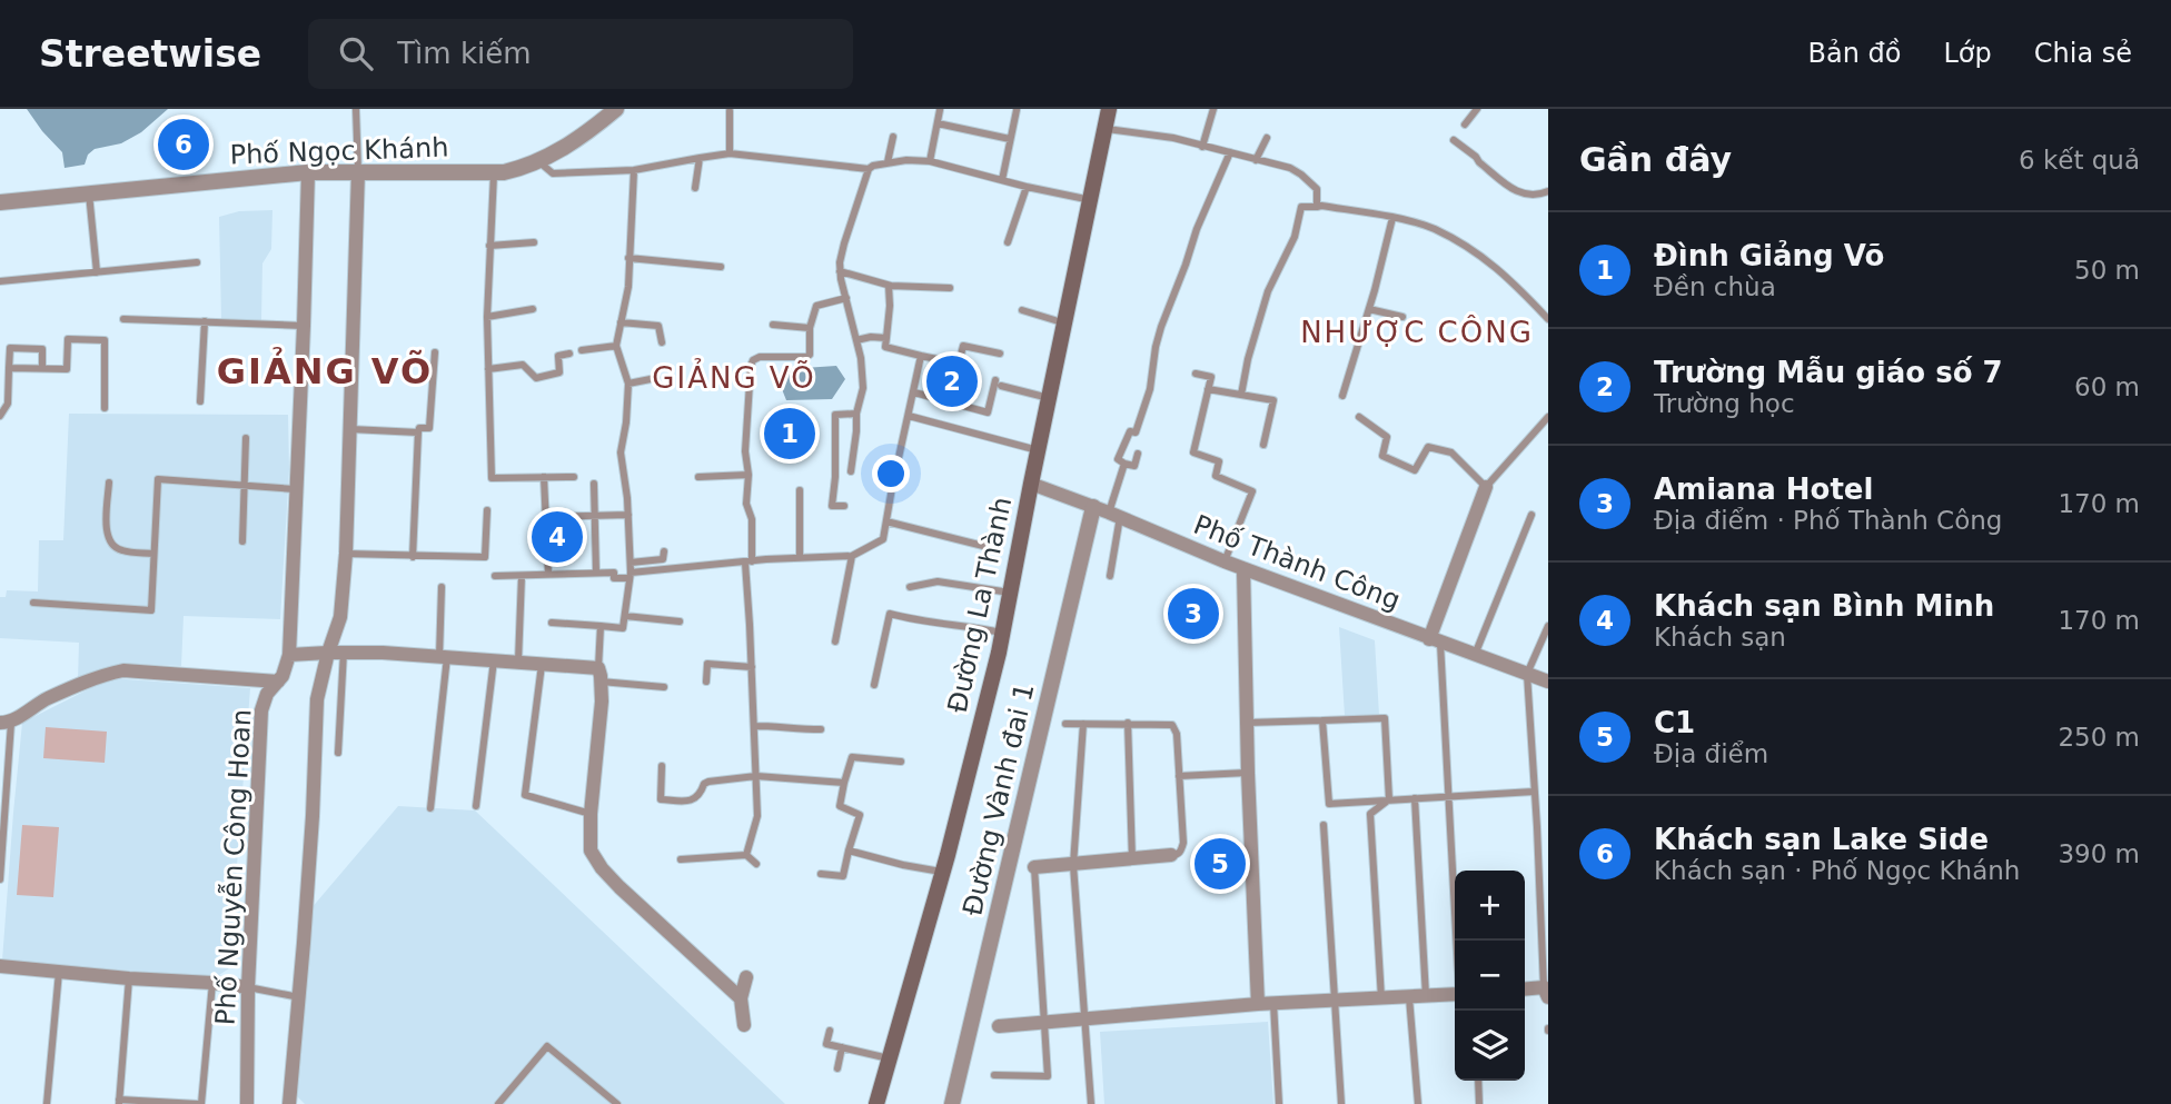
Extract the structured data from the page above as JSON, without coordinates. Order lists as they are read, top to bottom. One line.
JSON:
{"streets":{"main road":["Đường La Thành"],"street":["Phố Ngọc Khánh","Phố Thành Công","Đường Vành đai 1","Phố Nguyễn Công Hoan"]},"crossings":[["Phố Ngọc Khánh","Phố Nguyễn Công Hoan"],["Phố Thành Công","Đường La Thành"],["Phố Thành Công","Đường Vành đai 1"]],"districts":["NHƯỢC CÔNG","GIẢNG VÕ","GIẢNG VÕ"],"page":{"header":"Streetwise","search":"Tìm kiếm","nav":["Bản đồ","Lớp","Chia sẻ"],"heading":["Gần đây","6 kết quả"],"pins":["6","2","1","4","3","5"],"list":[{"mark":"1","name":"Đình Giảng Võ","note":"Đền chùa","value":"50 m"},{"mark":"2","name":"Trường Mẫu giáo số 7","note":"Trường học","value":"60 m"},{"mark":"3","name":"Amiana Hotel","note":"Địa điểm · Phố Thành Công","value":"170 m"},{"mark":"4","name":"Khách sạn Bình Minh","note":"Khách sạn","value":"170 m"},{"mark":"5","name":"C1","note":"Địa điểm","value":"250 m"},{"mark":"6","name":"Khách sạn Lake Side","note":"Khách sạn · Phố Ngọc Khánh","value":"390 m"}],"map_buttons":["+","−"]}}
